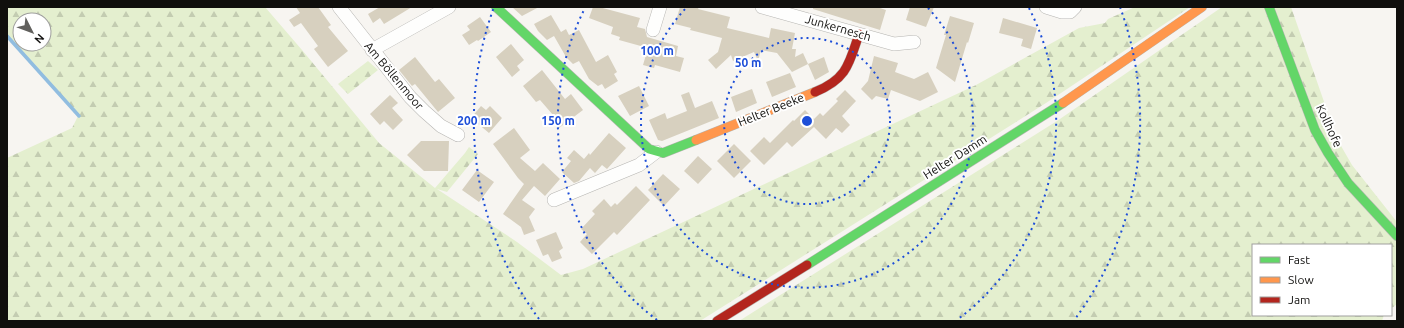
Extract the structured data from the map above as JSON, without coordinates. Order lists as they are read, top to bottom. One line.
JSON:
{"streets":{"street":["Junkernesch","Am Böllenmoor","Helter Beeke","Kollhofe","Helter Damm"]},"crossings":[["Junkernesch","Helter Beeke"]],"legend":["Fast","Slow","Jam"],"north":"bottom right","rings":["100 m","50 m","150 m","200 m"]}
